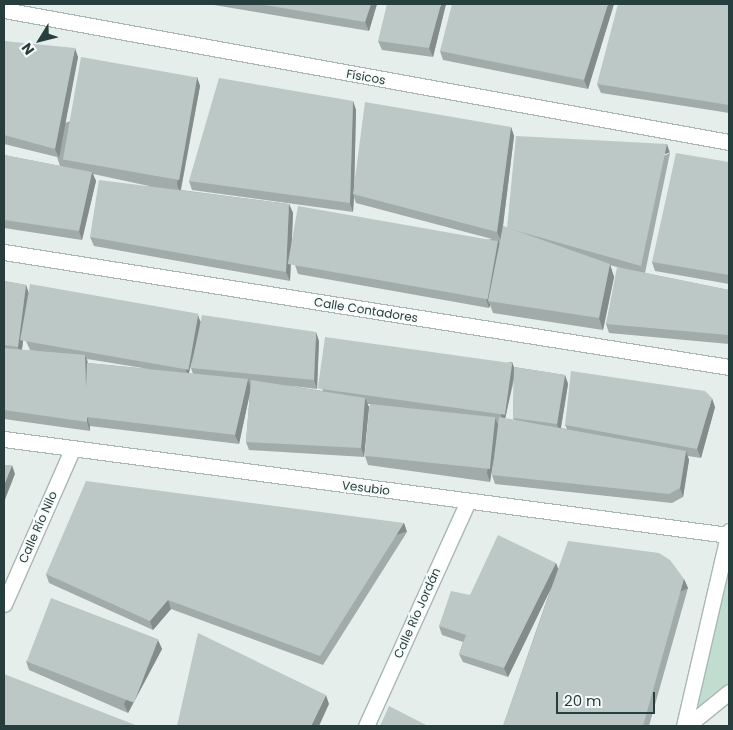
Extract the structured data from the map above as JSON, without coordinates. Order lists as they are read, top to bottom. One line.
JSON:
{"streets":{"street":["Físicos","Calle Contadores","Vesubio","Calle Río Nilo","Calle Río Jordán"]},"crossings":[["Vesubio","Calle Río Nilo"],["Vesubio","Calle Río Jordán"]],"scale_bar":"20 m","north":"bottom left"}
